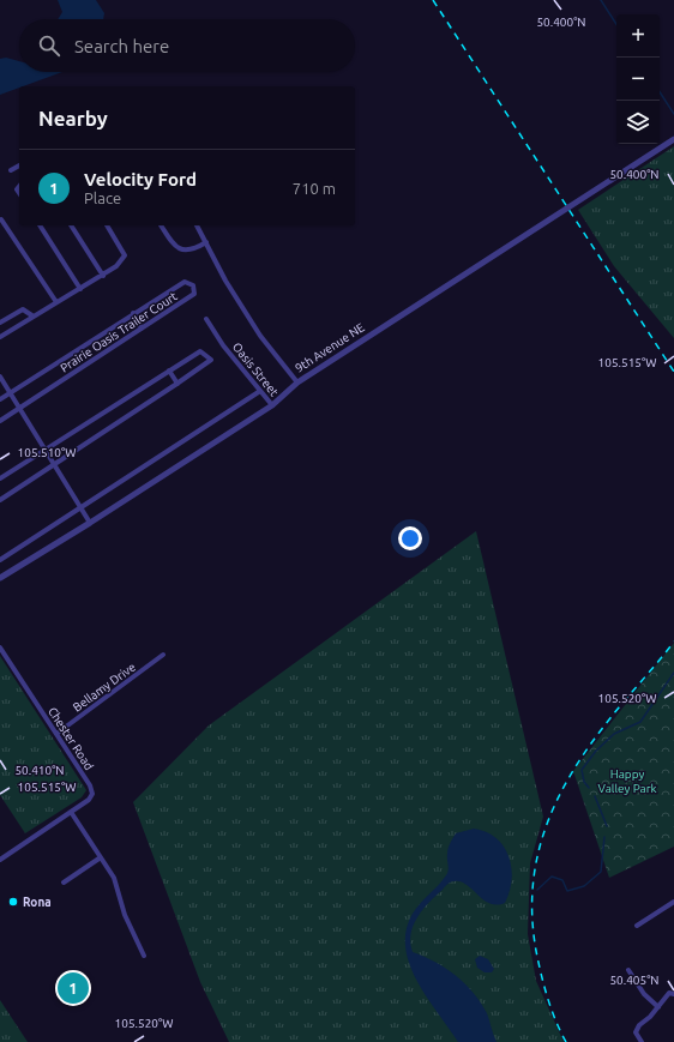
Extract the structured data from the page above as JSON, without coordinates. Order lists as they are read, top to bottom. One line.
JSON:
{"streets":{"street":["Prairie Oasis Trailer Court","9th Avenue NE","Oasis Street","Bellamy Drive","Chester Road"]},"crossings":[["9th Avenue NE","Oasis Street"],["Bellamy Drive","Chester Road"]],"parks":["Happy Valley Park"],"places":["Rona"],"page":{"map_buttons":["+","−"],"search":"Search here","heading":"Nearby","list":[{"mark":"1","name":"Velocity Ford","note":"Place","value":"710 m"}],"pins":"1"},"coordinates":["50.400°N","105.515°W","105.510°W","105.520°W","50.410°N","50.405°N"]}
